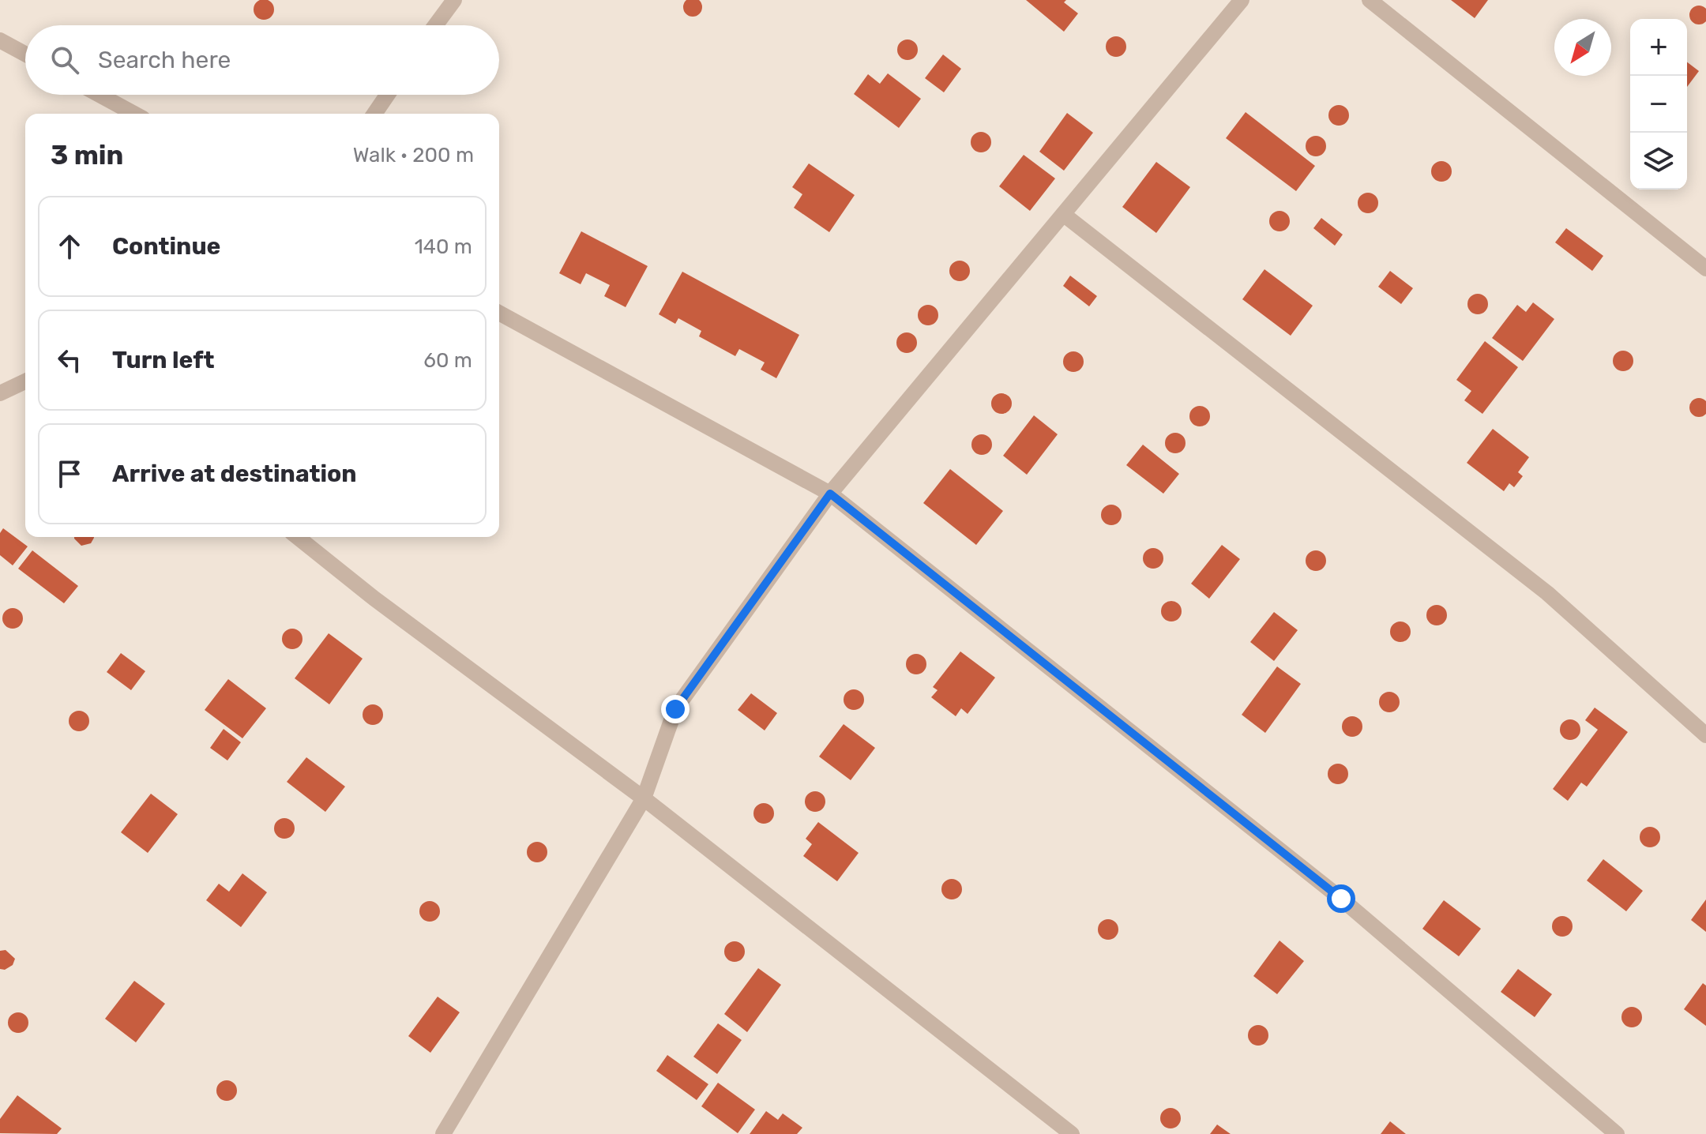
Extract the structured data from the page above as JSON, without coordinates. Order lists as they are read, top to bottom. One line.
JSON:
{"north":"bottom left","page":{"map_buttons":["+","−"],"search":"Search here","heading":["3 min","Walk · 200 m"],"list":[["Continue","140 m"],["Turn left","60 m"],"Arrive at destination"]}}
